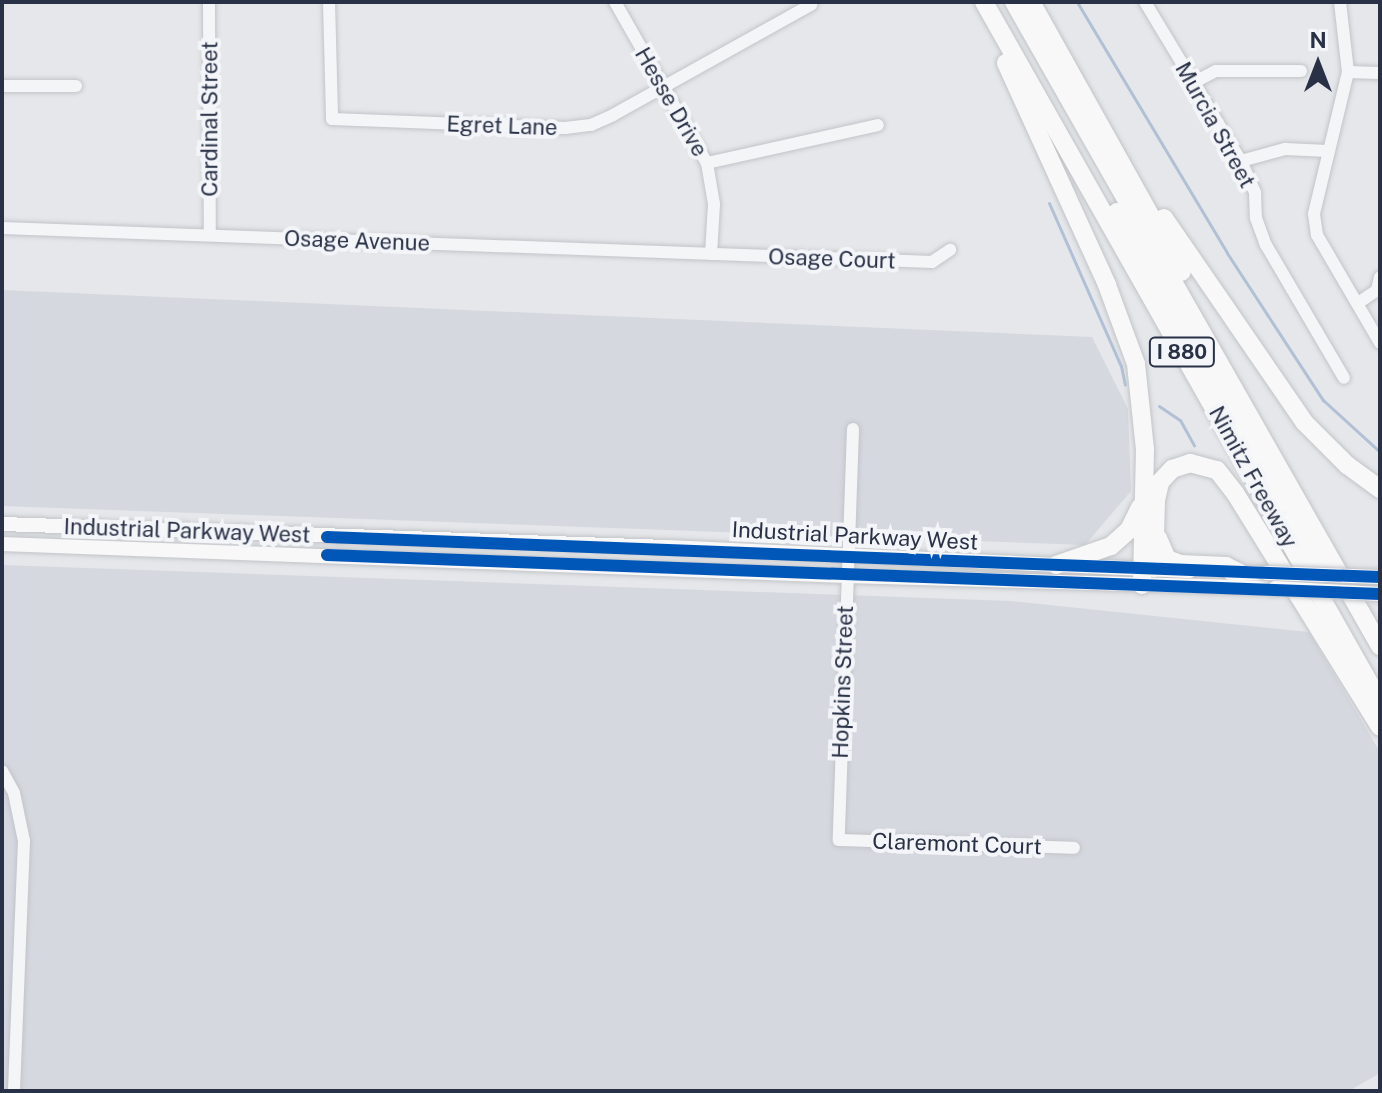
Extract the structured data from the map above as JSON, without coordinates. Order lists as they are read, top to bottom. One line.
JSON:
{"streets":{"highway":["I 880","Nimitz Freeway"],"main road":["Industrial Parkway West"],"street":["Hesse Drive","Cardinal Street","Murcia Street","Egret Lane","Osage Avenue","Osage Court","Hopkins Street","Claremont Court"]},"crossings":[["Hesse Drive","Egret Lane"],["Hesse Drive","Osage Avenue"],["Hesse Drive","Osage Court"],["Cardinal Street","Osage Avenue"],["Osage Avenue","Osage Court"],["Industrial Parkway West","Hopkins Street"],["Hopkins Street","Claremont Court"]],"north":"top"}
